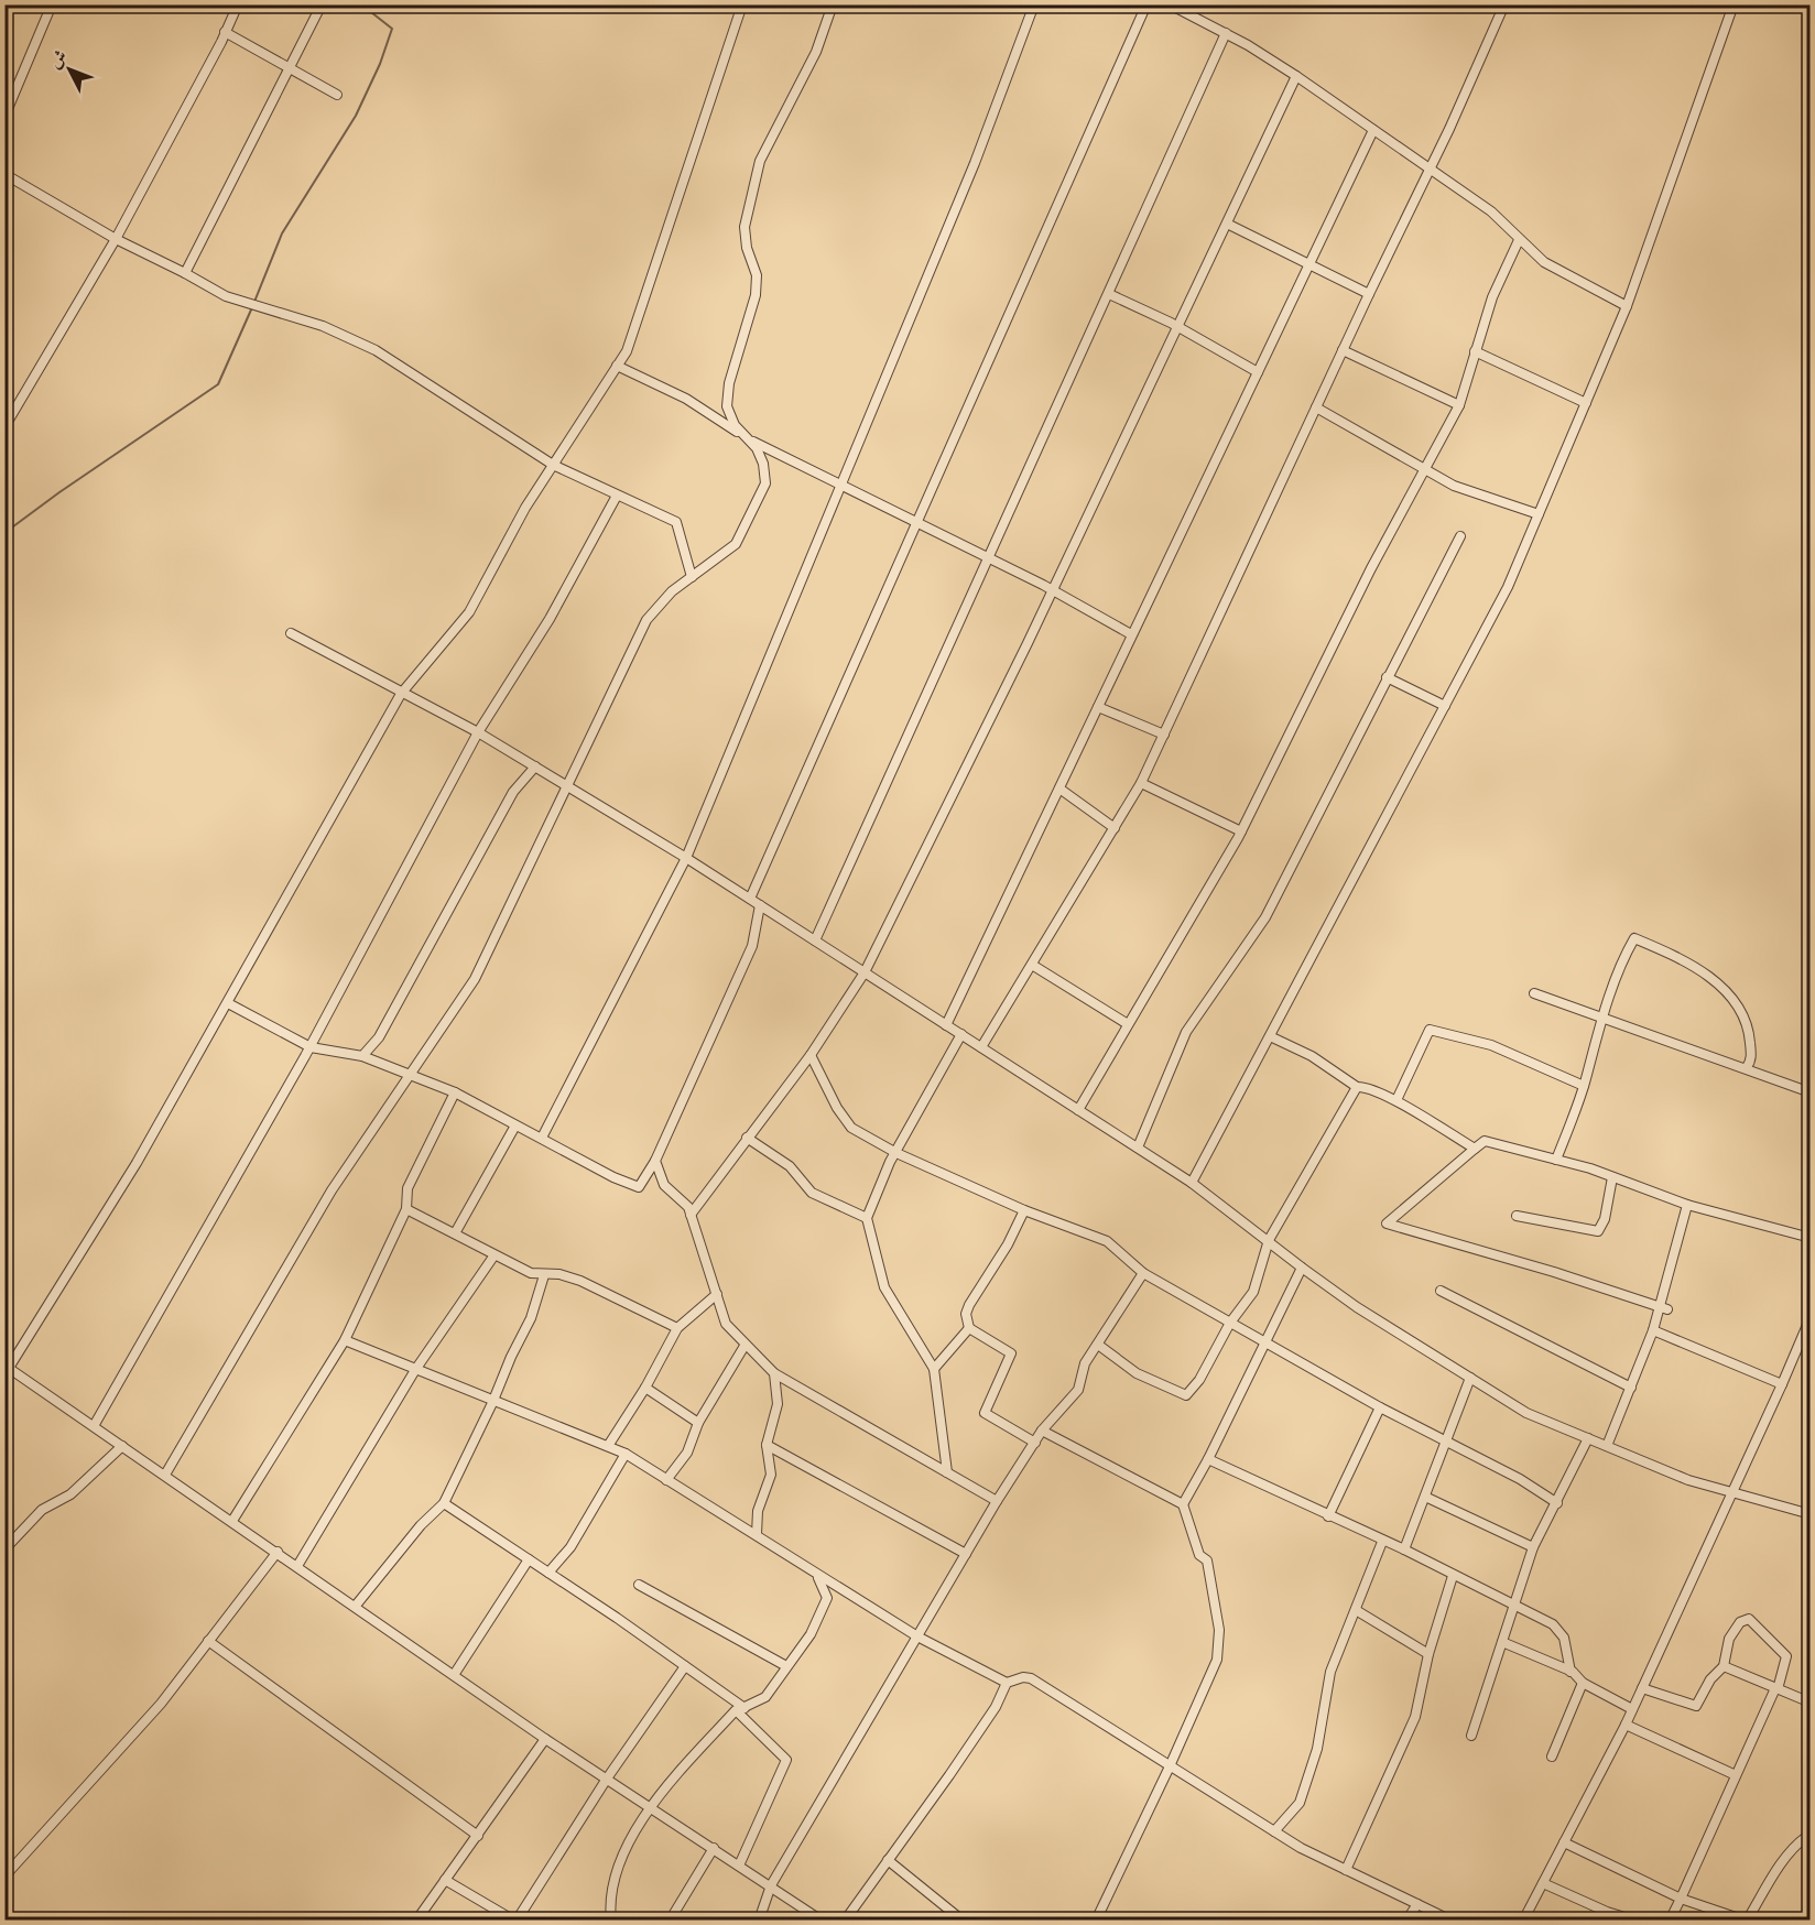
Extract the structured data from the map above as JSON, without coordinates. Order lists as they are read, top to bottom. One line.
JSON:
{"north":"top left"}
